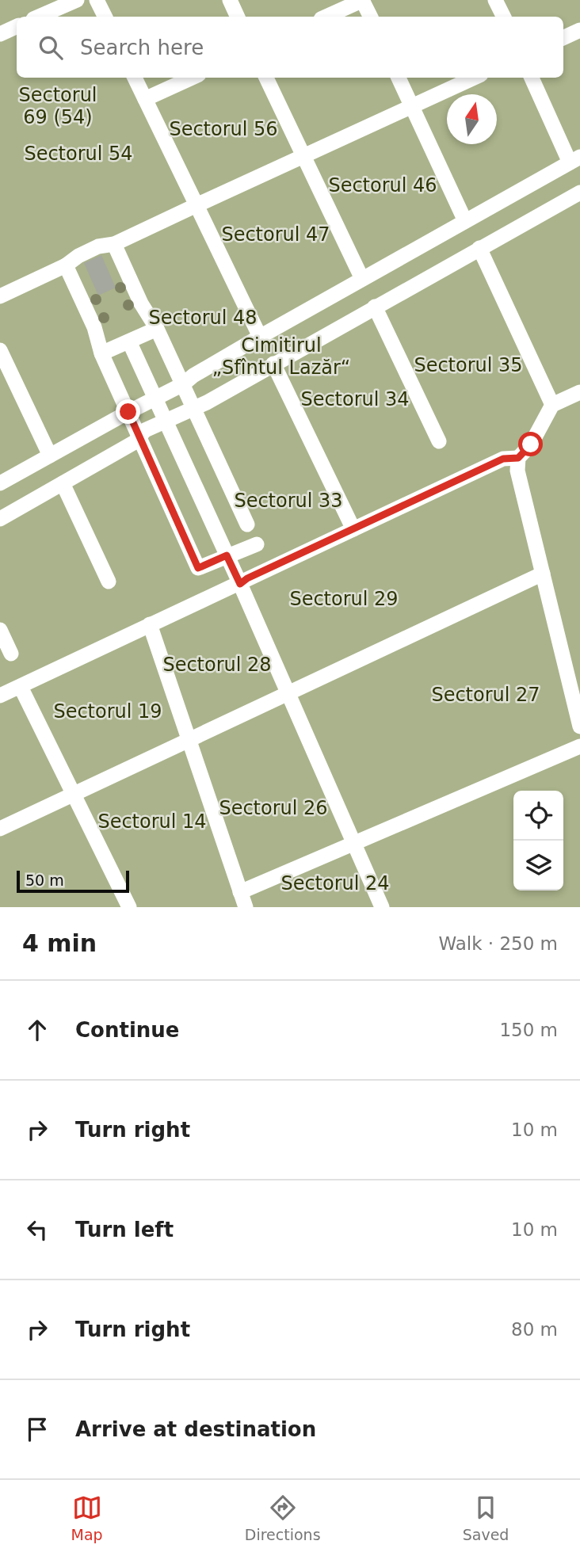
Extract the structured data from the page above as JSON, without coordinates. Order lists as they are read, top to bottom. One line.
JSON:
{"parks":["Sectorul 69 (54)","Sectorul 56","Sectorul 54","Sectorul 46","Sectorul 47","Sectorul 48","Cimitirul „Sfîntul Lazăr“","Sectorul 35","Sectorul 34","Sectorul 33","Sectorul 29","Sectorul 28","Sectorul 27","Sectorul 19","Sectorul 26","Sectorul 14","Sectorul 24"],"scale_bar":"50 m","north":"top","page":{"search":"Search here","scale":"50 m","heading":["4 min","Walk · 250 m"],"list":[["Continue","150 m"],["Turn right","10 m"],["Turn left","10 m"],["Turn right","80 m"],"Arrive at destination"],"nav":["Map","Directions","Saved"]}}
